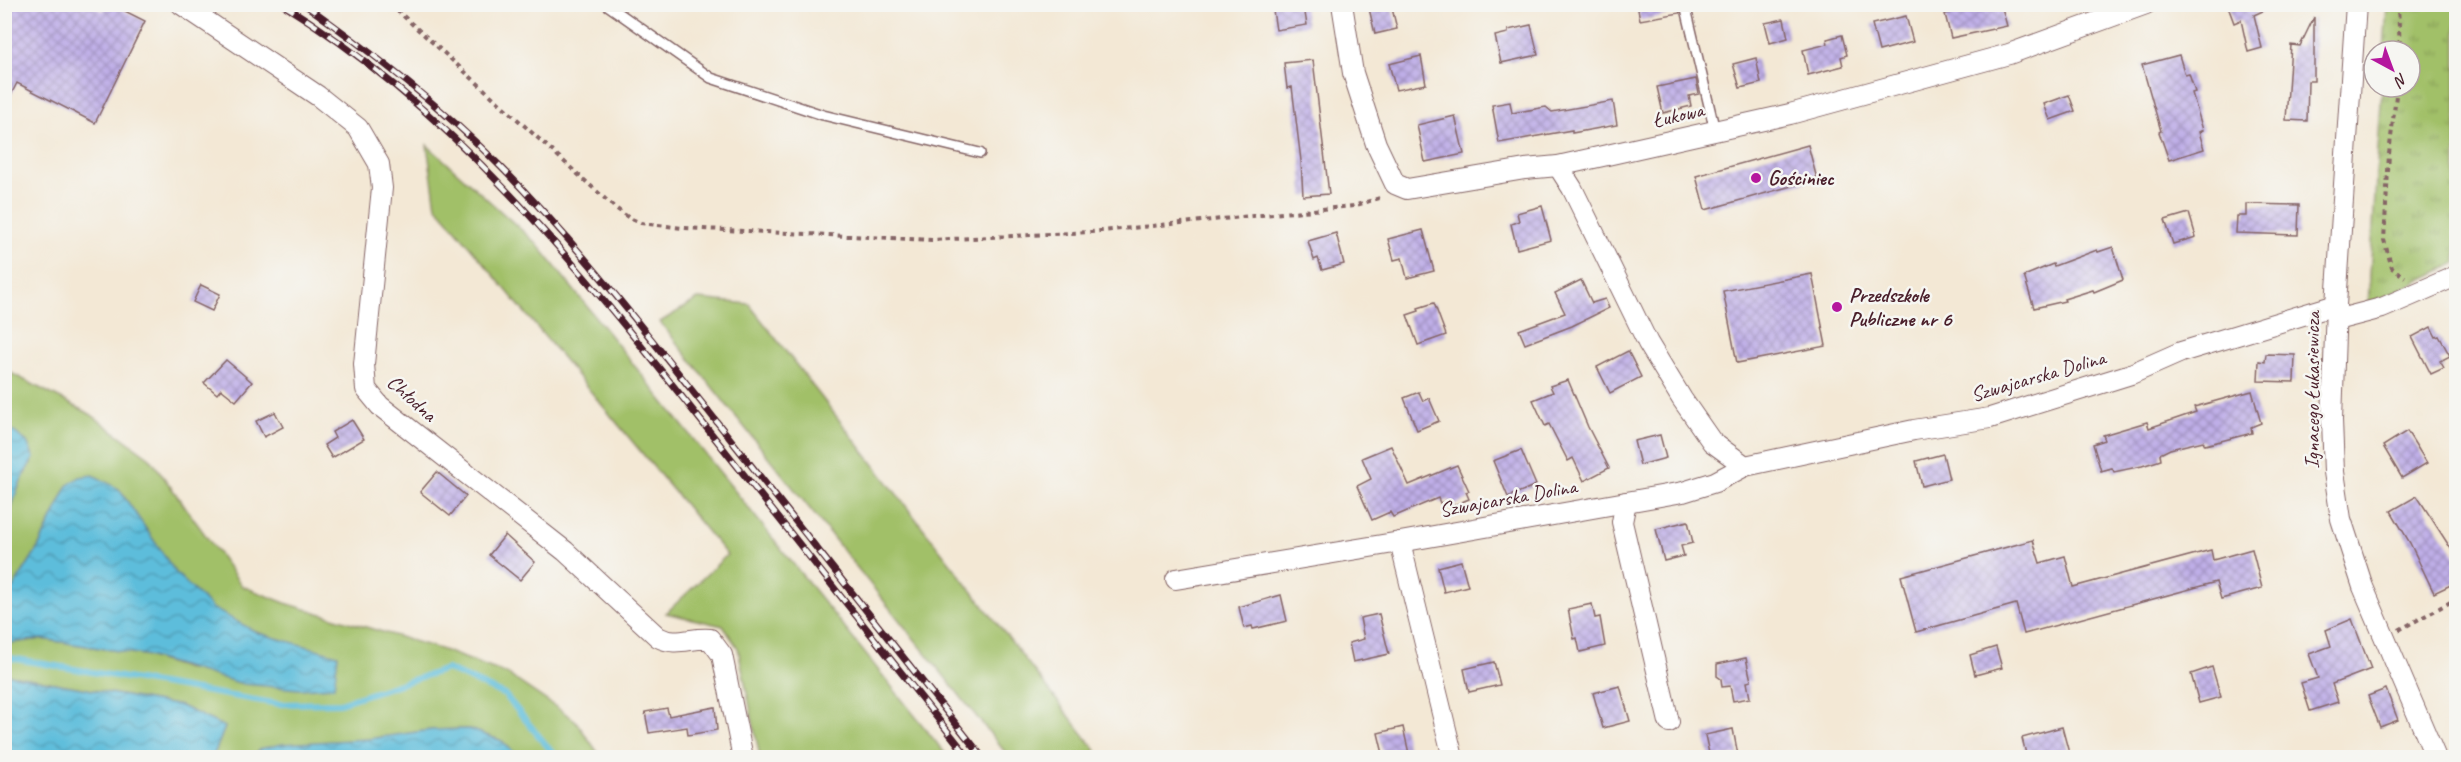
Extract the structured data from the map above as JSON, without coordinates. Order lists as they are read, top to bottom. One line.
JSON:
{"streets":{"street":["Łukowa","Szwajcarska Dolina","Ignacego Łukasiewicza","Chłodna"]},"crossings":[["Szwajcarska Dolina","Ignacego Łukasiewicza"]],"places":["Gościniec","Przedszkole Publiczne nr 6"],"north":"bottom right"}
